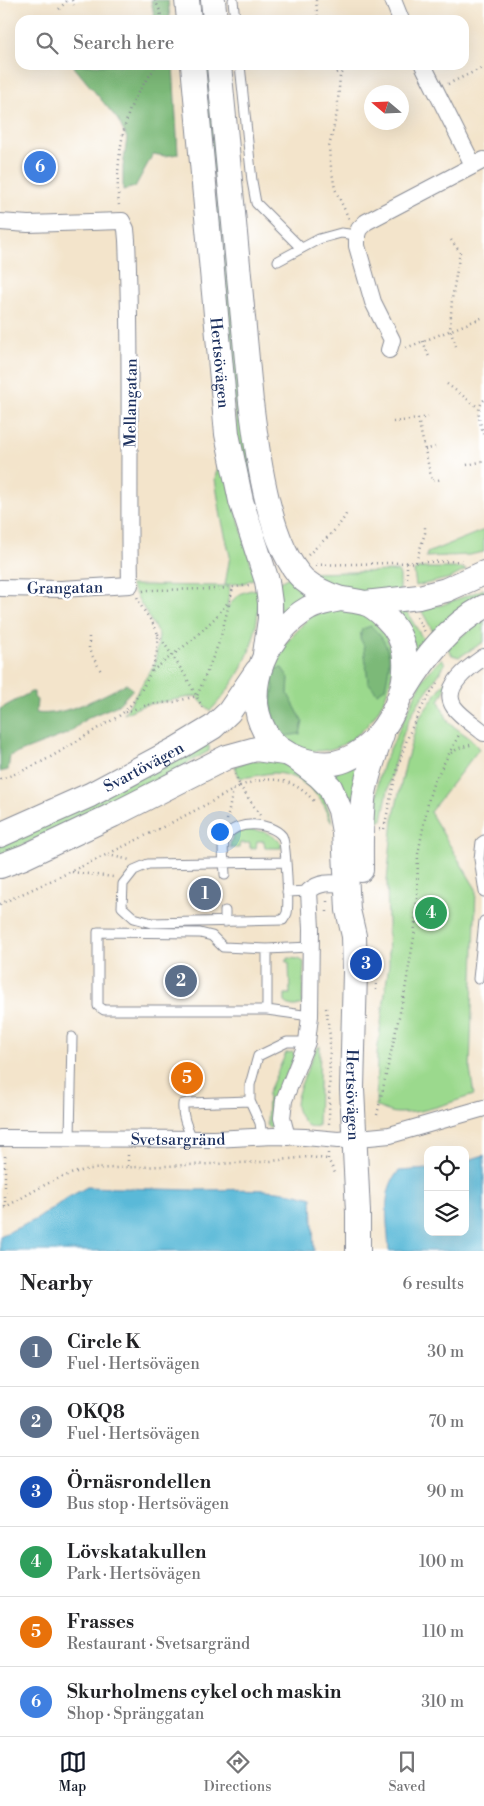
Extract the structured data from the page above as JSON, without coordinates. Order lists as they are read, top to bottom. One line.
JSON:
{"streets":{"main road":["Hertsövägen","Svartövägen"],"street":["Mellangatan","Grangatan","Svetsargränd"]},"crossings":[["Hertsövägen","Svartövägen"],["Hertsövägen","Svetsargränd"],["Mellangatan","Grangatan"]],"north":"left","page":{"search":"Search here","pins":["6","1","4","3","2","5"],"heading":["Nearby","6 results"],"list":[{"mark":"1","name":"Circle K","note":"Fuel · Hertsövägen","value":"30 m"},{"mark":"2","name":"OKQ8","note":"Fuel · Hertsövägen","value":"70 m"},{"mark":"3","name":"Örnäsrondellen","note":"Bus stop · Hertsövägen","value":"90 m"},{"mark":"4","name":"Lövskatakullen","note":"Park · Hertsövägen","value":"100 m"},{"mark":"5","name":"Frasses","note":"Restaurant · Svetsargränd","value":"110 m"},{"mark":"6","name":"Skurholmens cykel och maskin","note":"Shop · Spränggatan","value":"310 m"}],"nav":["Map","Directions","Saved"]}}
